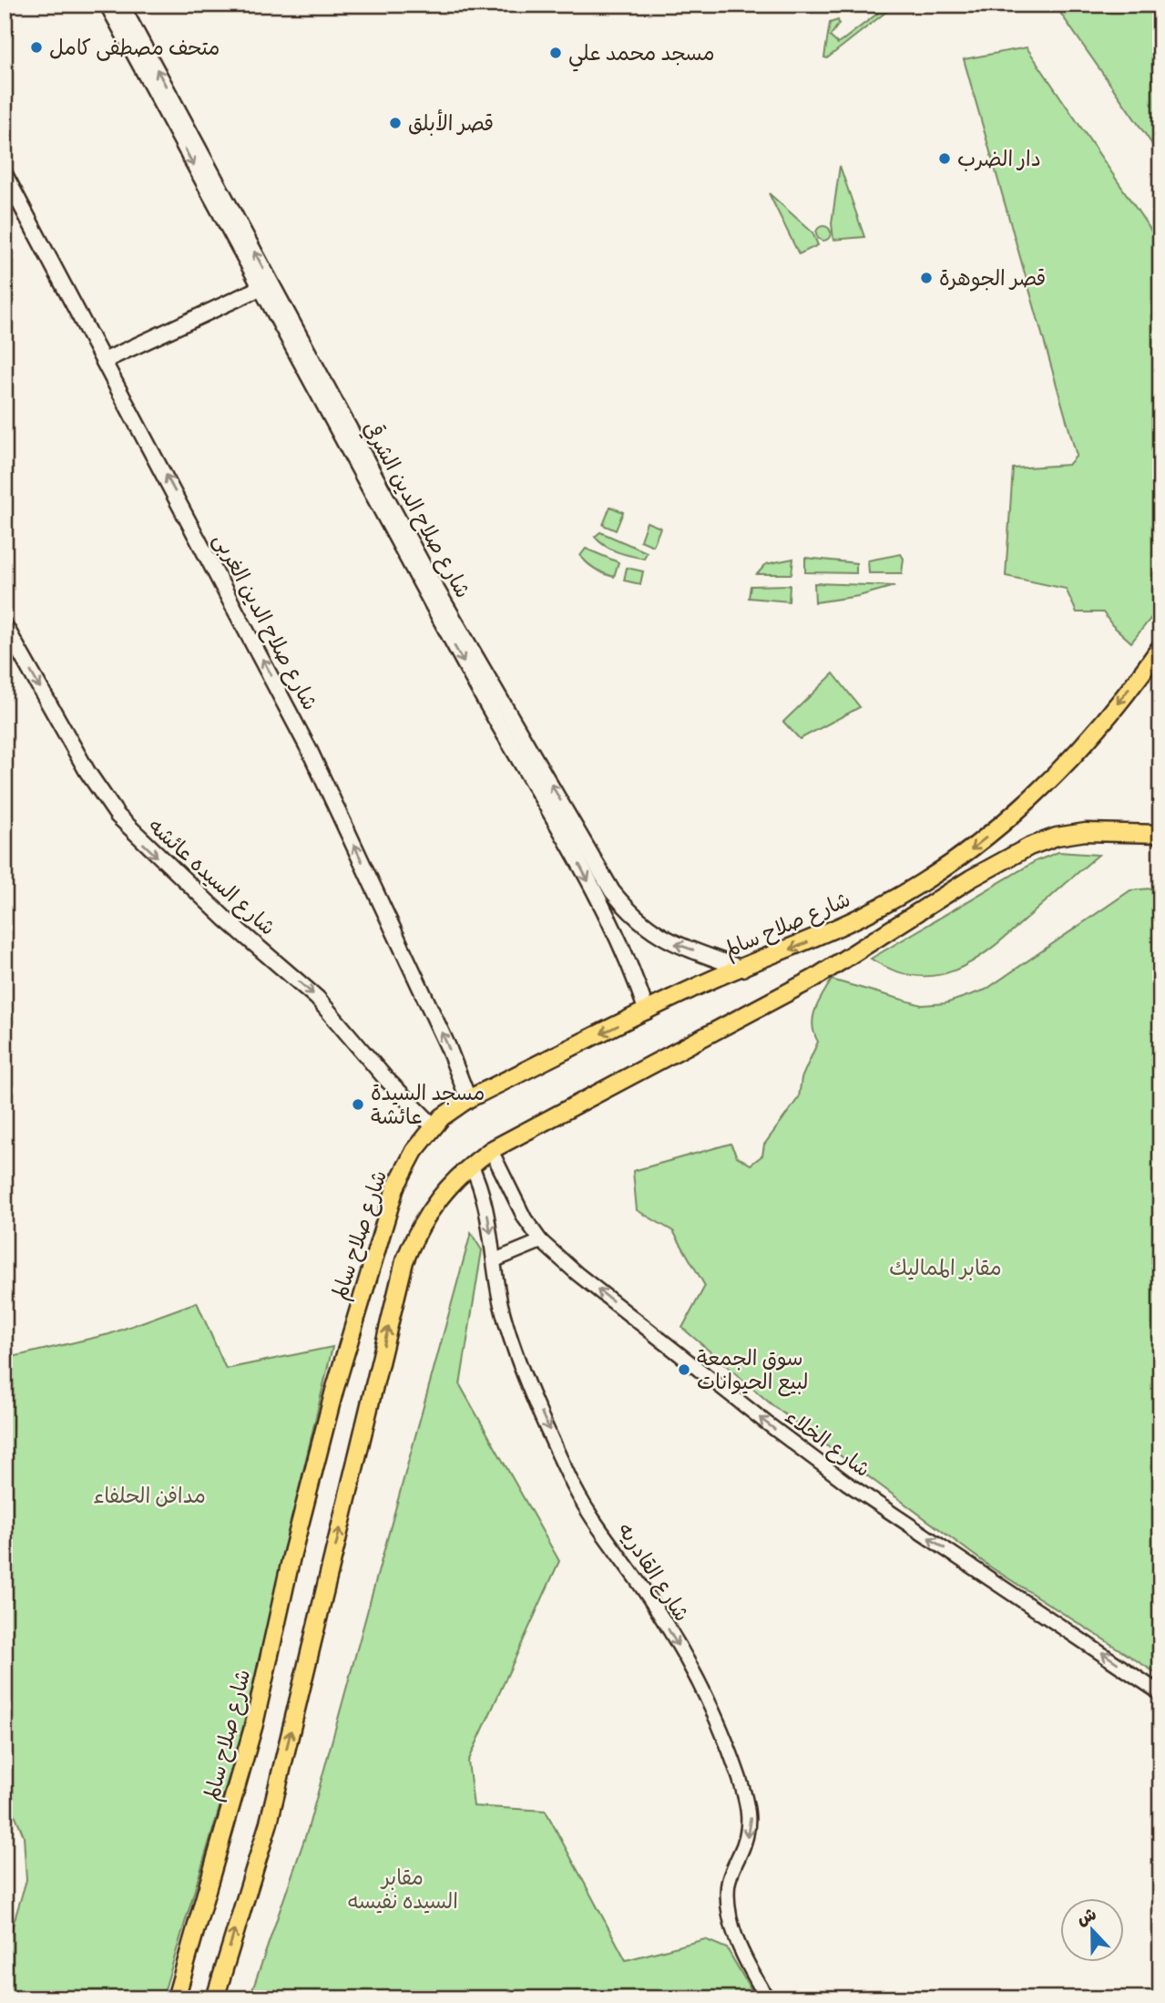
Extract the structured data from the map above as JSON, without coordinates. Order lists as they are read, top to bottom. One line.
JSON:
{"streets":{"main road":["شارع صلاح الدين الشرقي","شارع صلاح الدين الغربى","شارع السيده عائشه","شارع صلاح سالم"],"street":["شارع الخلاء","شارع القادريه"]},"crossings":[["شارع صلاح الدين الشرقي","شارع صلاح سالم"],["شارع صلاح الدين الغربى","شارع صلاح سالم"],["شارع السيده عائشه","شارع صلاح سالم"]],"one_way":["شارع صلاح الدين الغربى","شارع السيده عائشه","شارع الخلاء","شارع القادريه"],"parks":["مقابر المماليك","مدافن الحلفاء","مقابر السيده نفيسه"],"places":["متحف مصطفى كامل","مسجد محمد علي","قصر الأبلق","دار الضرب","قصر الجوهرة","مسجد السيدة عائشة","سوق الجمعة لبيع الحيوانات"],"north":"top"}
